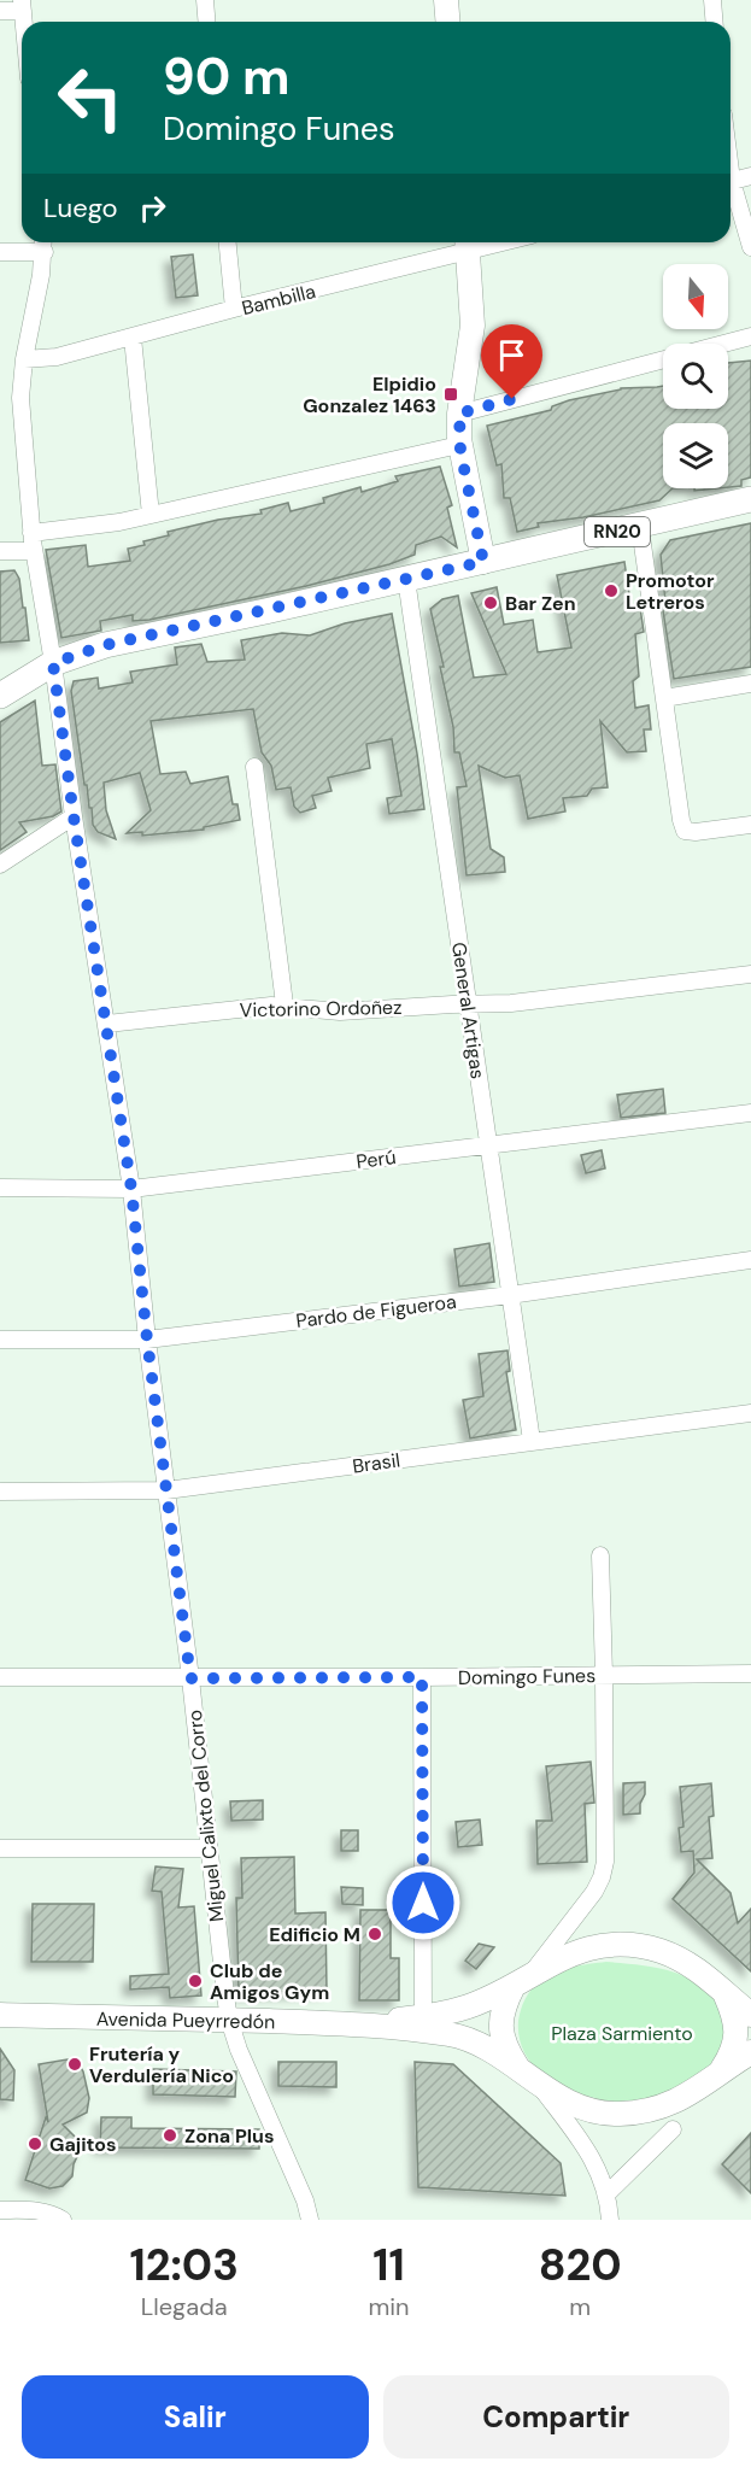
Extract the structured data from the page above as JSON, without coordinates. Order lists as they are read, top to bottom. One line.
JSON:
{"streets":{"main road":["RN20","Avenida Pueyrredón"],"street":["Bambilla","Victorino Ordoñez","General Artigas","Perú","Pardo de Figueroa","Brasil","Domingo Funes","Miguel Calixto del Corro"]},"crossings":[["Bambilla","Miguel Calixto del Corro"],["RN20","General Artigas"],["RN20","Miguel Calixto del Corro"],["Victorino Ordoñez","General Artigas"],["Victorino Ordoñez","Miguel Calixto del Corro"],["General Artigas","Perú"],["General Artigas","Pardo de Figueroa"],["General Artigas","Brasil"],["Perú","Miguel Calixto del Corro"],["Pardo de Figueroa","Miguel Calixto del Corro"],["Brasil","Miguel Calixto del Corro"],["Domingo Funes","Miguel Calixto del Corro"],["Miguel Calixto del Corro","Avenida Pueyrredón"]],"parks":["Plaza Sarmiento"],"places":{"transit":["Elpidio Gonzalez 1463"],"other":["Promotor Letreros","Bar Zen","Edificio M","Club de Amigos Gym","Frutería y Verdulería Nico","Zona Plus","Gajitos"]},"north":"bottom","page":{"turn":["90 m","Domingo Funes"],"then":"Luego","eta":["12:03","Llegada","11","min","820","m"],"buttons":["Salir","Compartir"]}}
